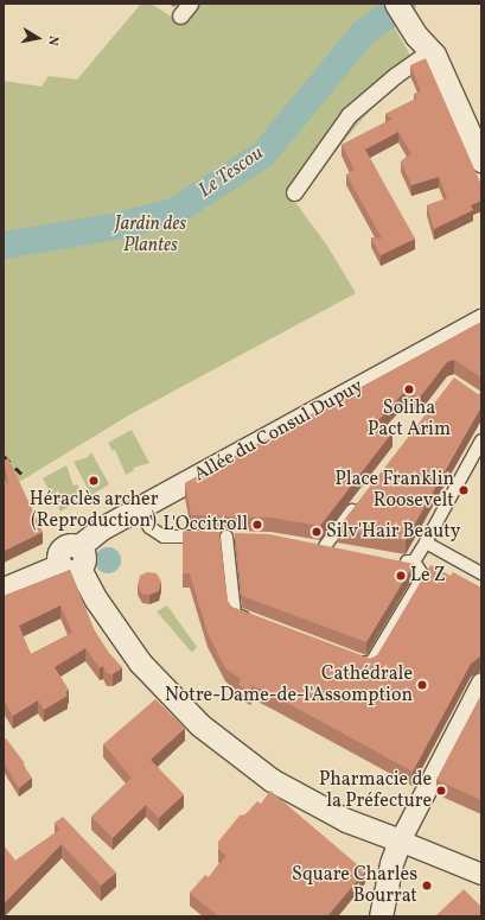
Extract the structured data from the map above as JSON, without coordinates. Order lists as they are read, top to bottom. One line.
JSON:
{"streets":{"main road":["Allée du Consul Dupuy"]},"water":["Le Tescou"],"parks":["Jardin des Plantes"],"places":["Soliha Pact Arim","Héraclès archer (Reproduction)","Place Franklin Roosevelt","L'Occitroll","Silv'Hair Beauty","Le Z","Cathédrale Notre-Dame-de-l'Assomption","Pharmacie de la Préfecture","Square Charles Bourrat"],"north":"right"}
